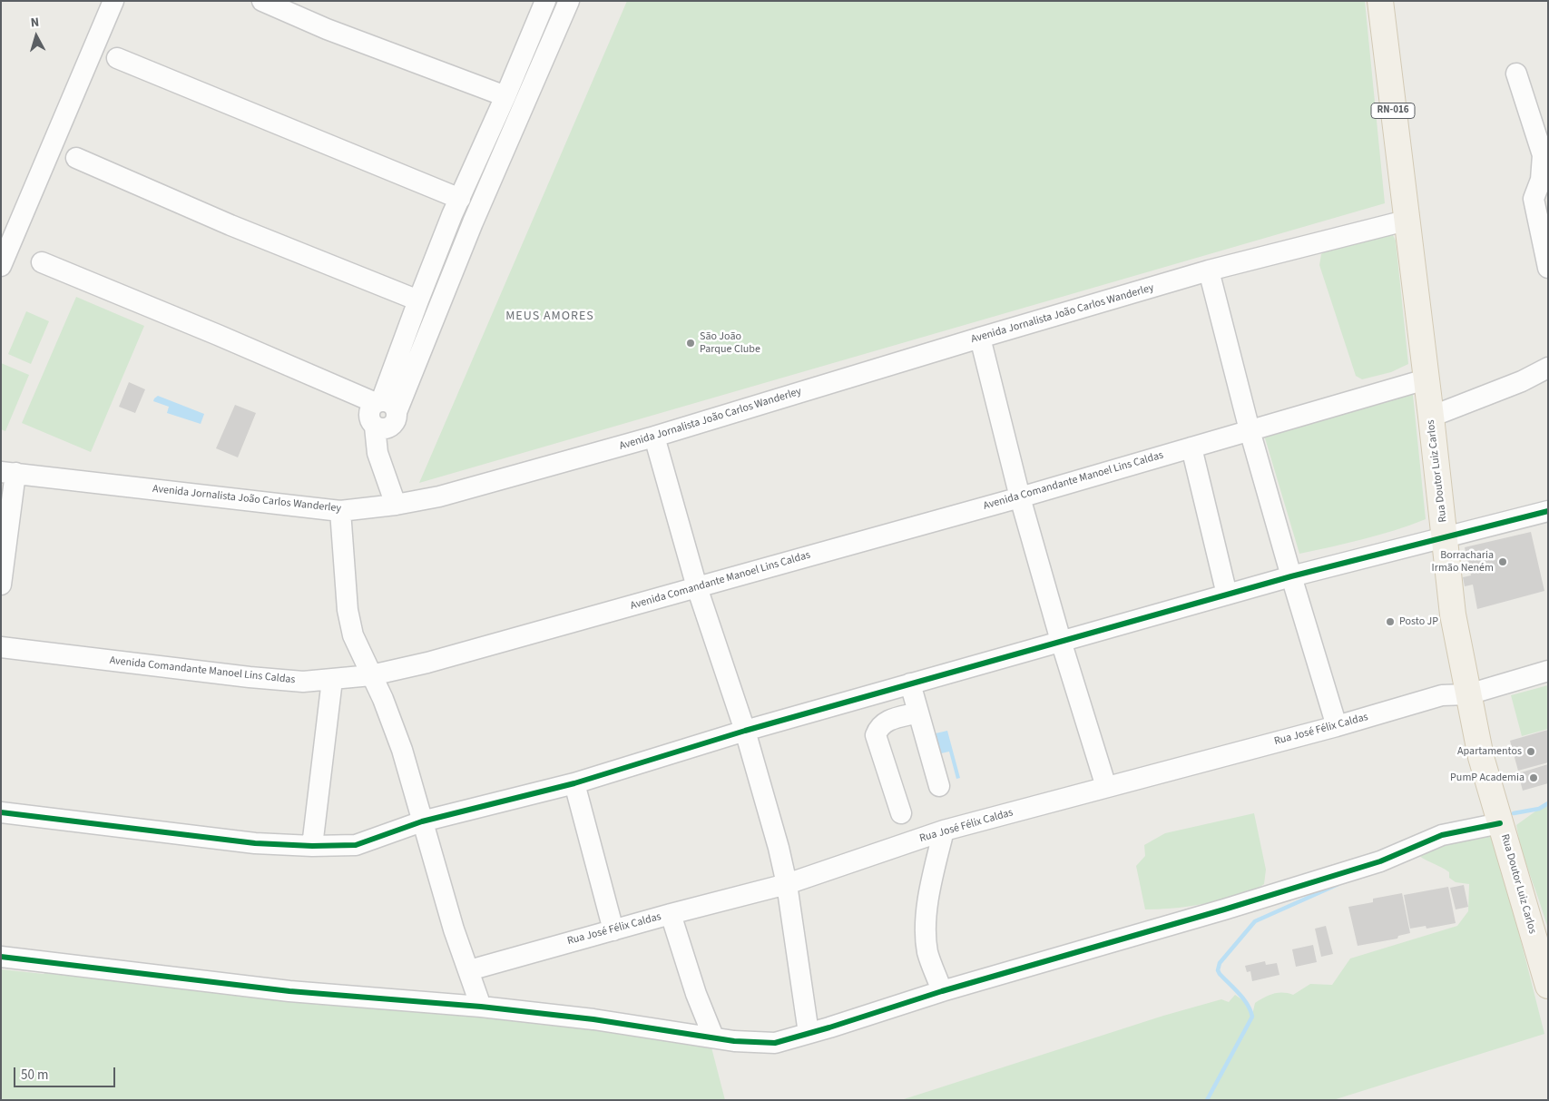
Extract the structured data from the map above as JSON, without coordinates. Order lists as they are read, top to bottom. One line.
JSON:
{"streets":{"main road":["RN-016","Rua Doutor Luiz Carlos"],"street":["Avenida Jornalista João Carlos Wanderley","Avenida Comandante Manoel Lins Caldas","Rua José Félix Caldas"]},"crossings":[["Avenida Jornalista João Carlos Wanderley","Rua Doutor Luiz Carlos"],["Rua Doutor Luiz Carlos","Avenida Comandante Manoel Lins Caldas"],["Rua Doutor Luiz Carlos","Rua José Félix Caldas"]],"districts":["MEUS AMORES"],"places":["São João Parque Clube","Borracharia Irmão Neném","Posto JP","Apartamentos","PumP Academia"],"scale_bar":"50 m","north":"top"}
